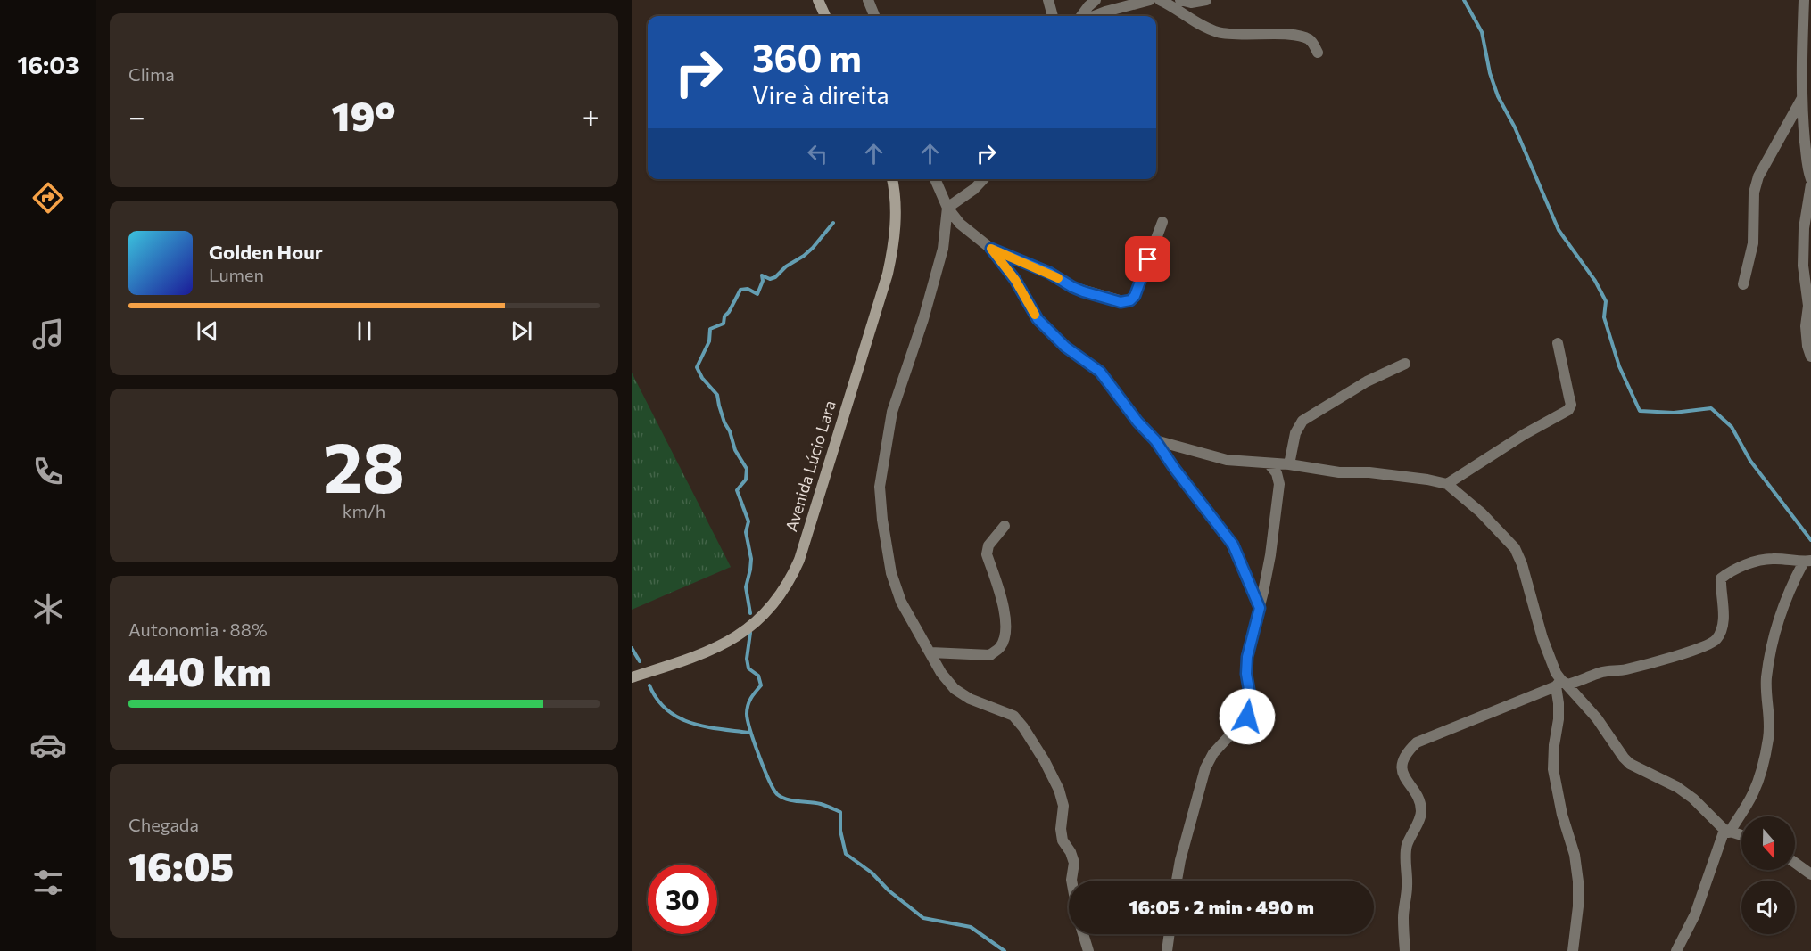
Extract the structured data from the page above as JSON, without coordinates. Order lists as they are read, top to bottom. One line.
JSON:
{"streets":{"main road":["Avenida Lúcio Lara"]},"north":"bottom","page":{"tabs":"16:03","tile":["Clima",["28","km/h"],["Autonomia · 88%","440 km"],["Chegada","16:05"]],"turn":["360 m","Vire à direita"],"heat":["−","19°","+"],"song":["Golden Hour","Lumen"],"limit":"30","trip":"16:05 · 2 min · 490 m"}}
